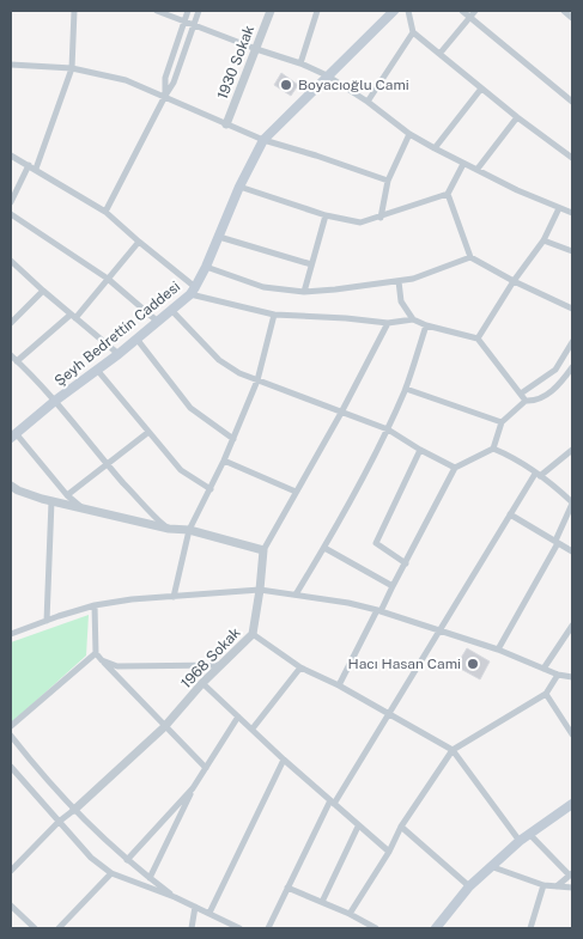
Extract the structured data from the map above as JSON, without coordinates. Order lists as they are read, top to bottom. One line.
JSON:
{"streets":{"main road":["Şeyh Bedrettin Caddesi"],"street":["1930 Sokak","1968 Sokak"]},"places":["Boyacıoğlu Cami","Hacı Hasan Cami"]}
